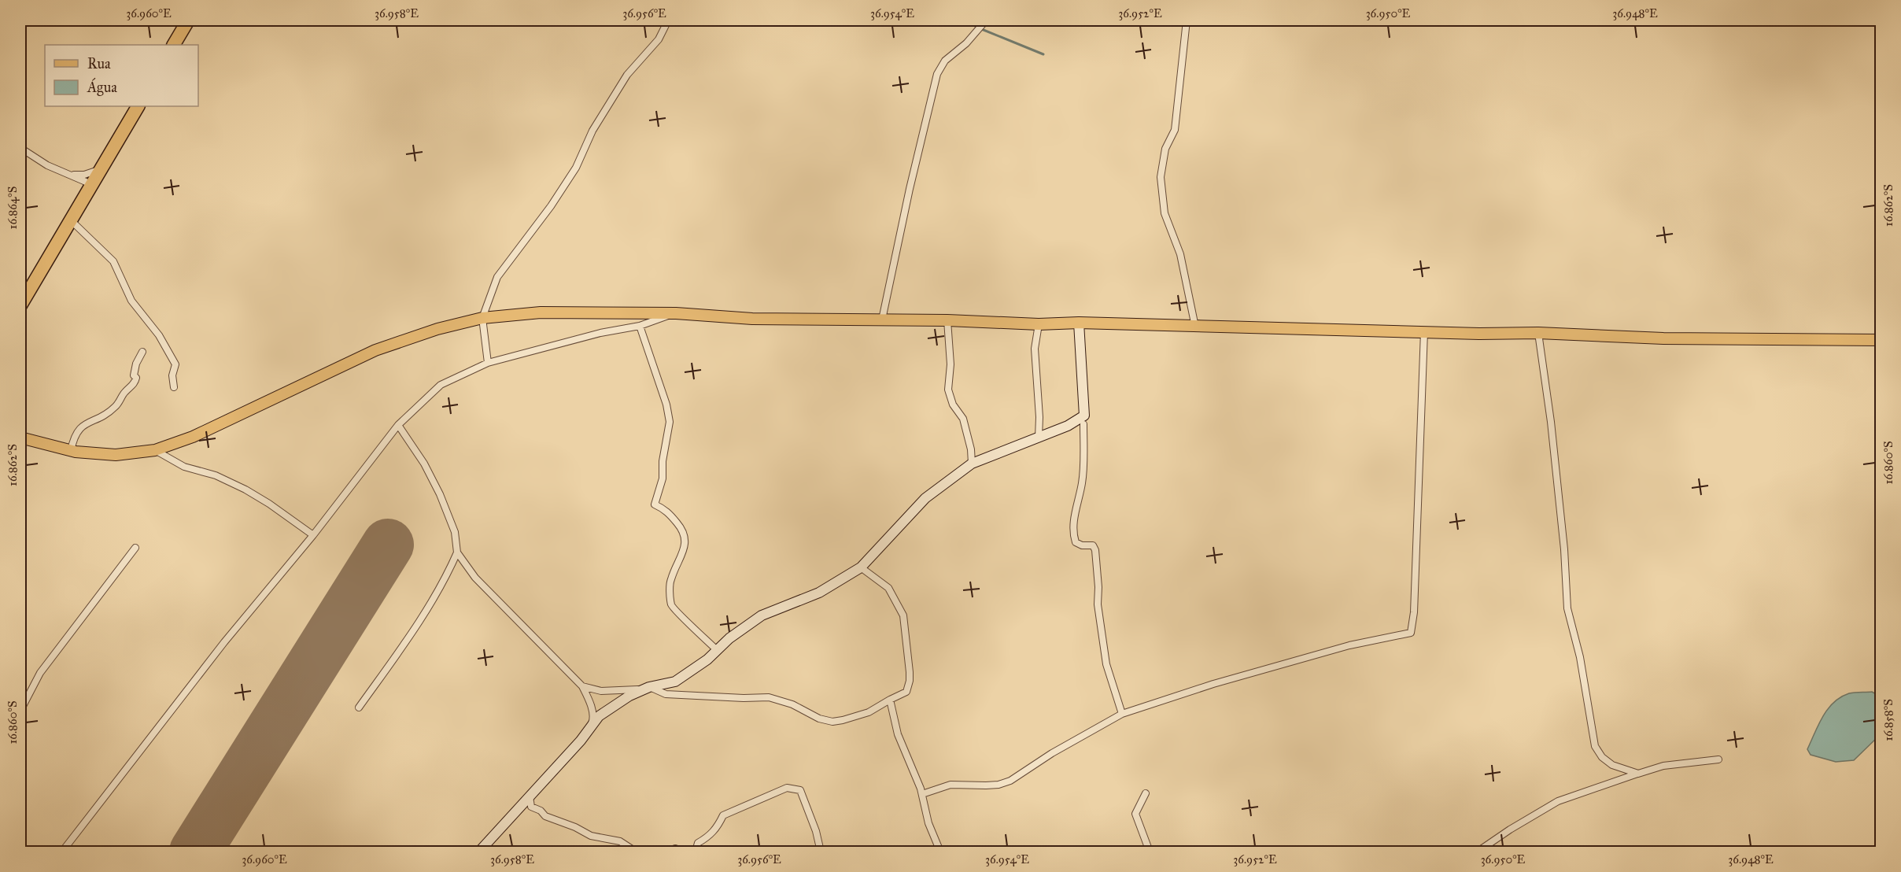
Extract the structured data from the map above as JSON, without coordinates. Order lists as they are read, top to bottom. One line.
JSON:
{"legend":["Rua","Água"],"coordinates":["36.960°E","36.958°E","36.956°E","36.954°E","36.952°E","36.950°E","36.948°E","16.862°S","16.864°S","16.860°S","16.858°S"]}
